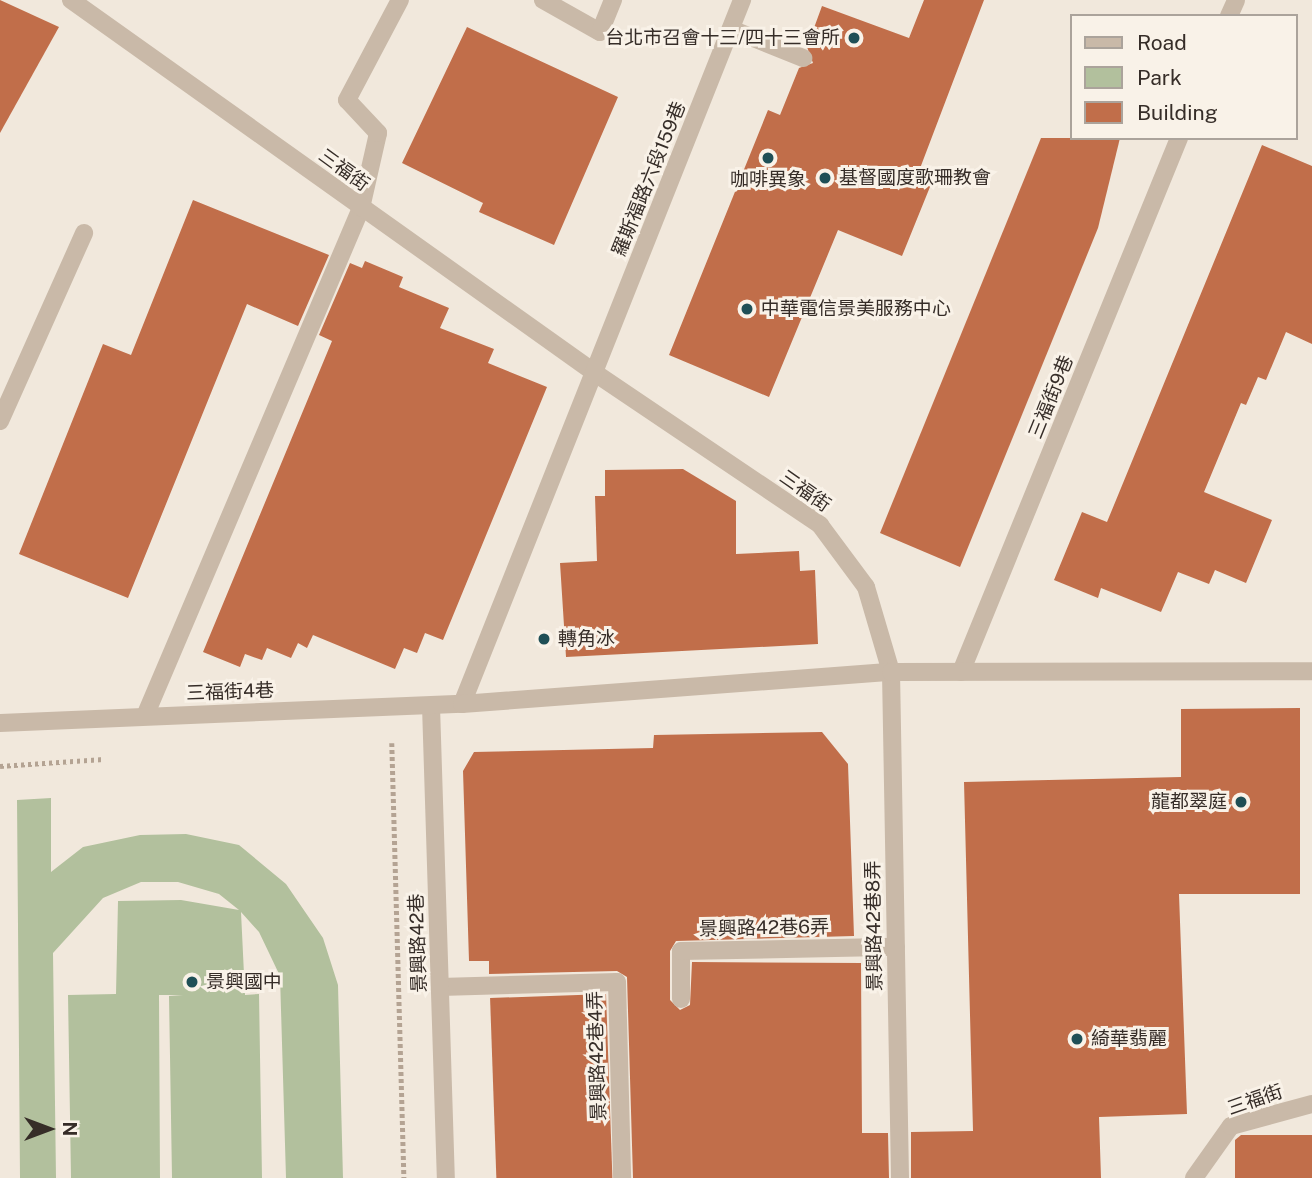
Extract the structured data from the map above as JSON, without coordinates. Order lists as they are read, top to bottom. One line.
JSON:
{"streets":{"street":["三福街","羅斯福路六段159巷","三福街9巷","三福街4巷","景興路42巷8弄","景興路42巷6弄","景興路42巷","景興路42巷4弄"]},"crossings":[["三福街","羅斯福路六段159巷"],["三福街","景興路42巷8弄"],["三福街4巷","景興路42巷"],["景興路42巷8弄","景興路42巷6弄"],["景興路42巷","景興路42巷4弄"]],"places":["台北市召會十三/四十三會所","咖啡異象","基督國度歌珊教會","中華電信景美服務中心","轉角冰","龍都翠庭","景興國中","綺華翡麗"],"legend":["Road","Park","Building"],"north":"right"}
